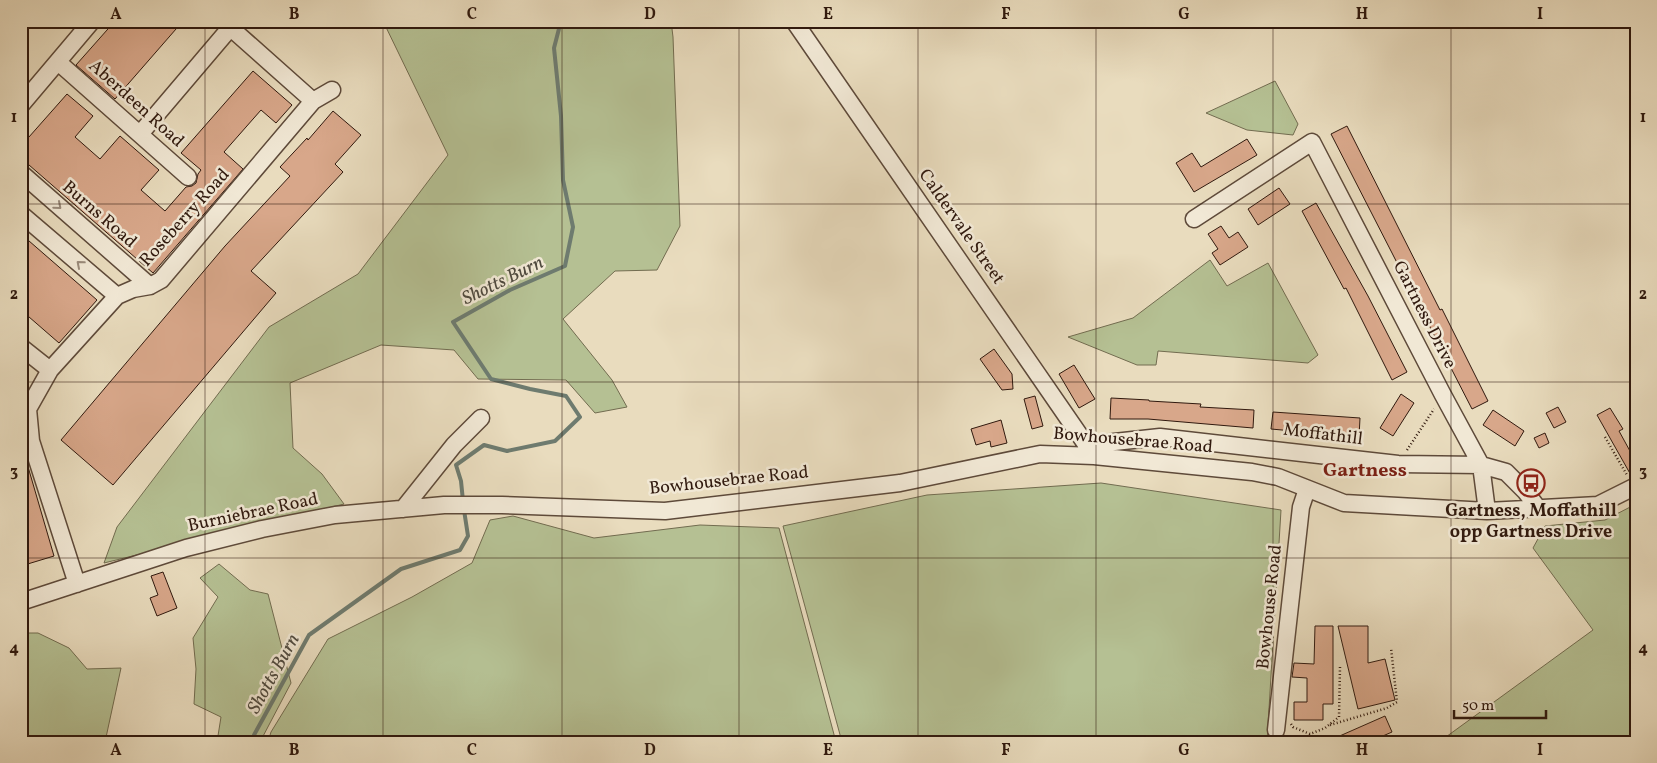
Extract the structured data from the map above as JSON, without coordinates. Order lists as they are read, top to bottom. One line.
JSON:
{"streets":{"street":["Aberdeen Road","Burns Road","Roseberry Road","Caldervale Street","Gartness Drive","Moffathill","Bowhousebrae Road","Burniebrae Road","Bowhouse Road"]},"crossings":[["Burns Road","Roseberry Road"],["Roseberry Road","Burniebrae Road"],["Caldervale Street","Moffathill"],["Caldervale Street","Bowhousebrae Road"],["Gartness Drive","Moffathill"],["Gartness Drive","Bowhousebrae Road"],["Moffathill","Bowhousebrae Road"],["Bowhousebrae Road","Burniebrae Road"],["Bowhousebrae Road","Bowhouse Road"]],"districts":["Gartness"],"water":["Shotts Burn"],"places":{"bus stop":["Gartness, Moffathill opp Gartness Drive"]},"scale_bar":"50 m","grid":{"columns":["A","B","C","D","E","F","G","H","I"],"rows":["1","2","3","4"]}}
